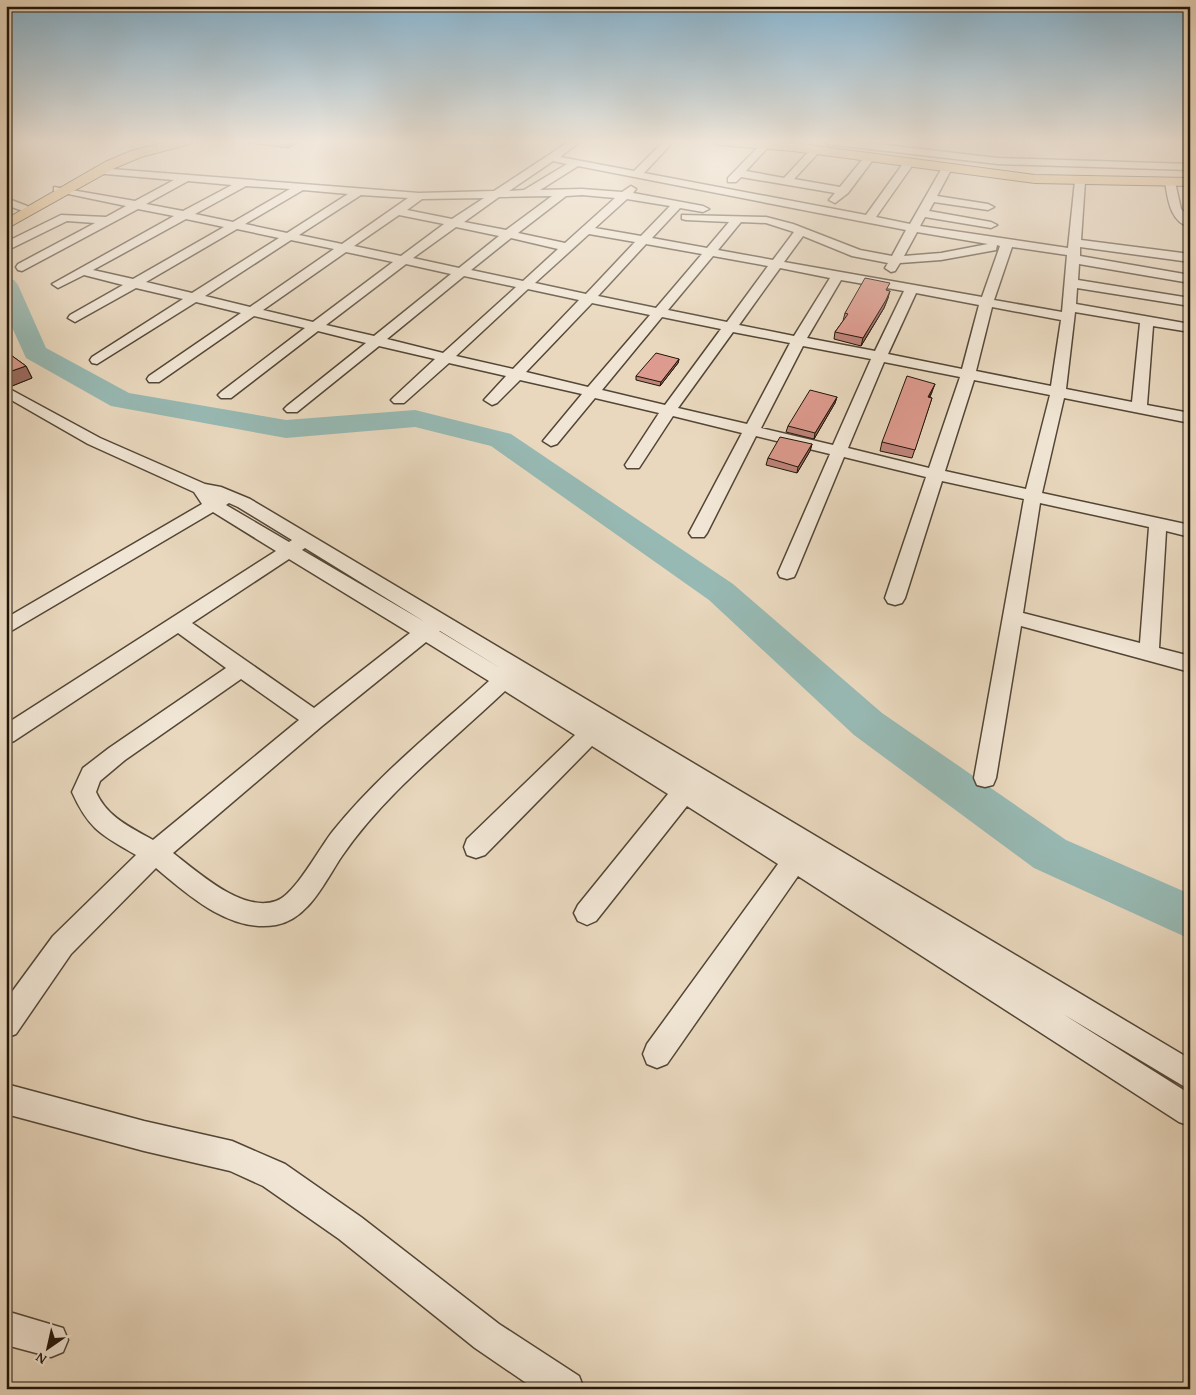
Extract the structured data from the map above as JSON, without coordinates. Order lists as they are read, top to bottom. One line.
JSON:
{"north":"bottom left"}
